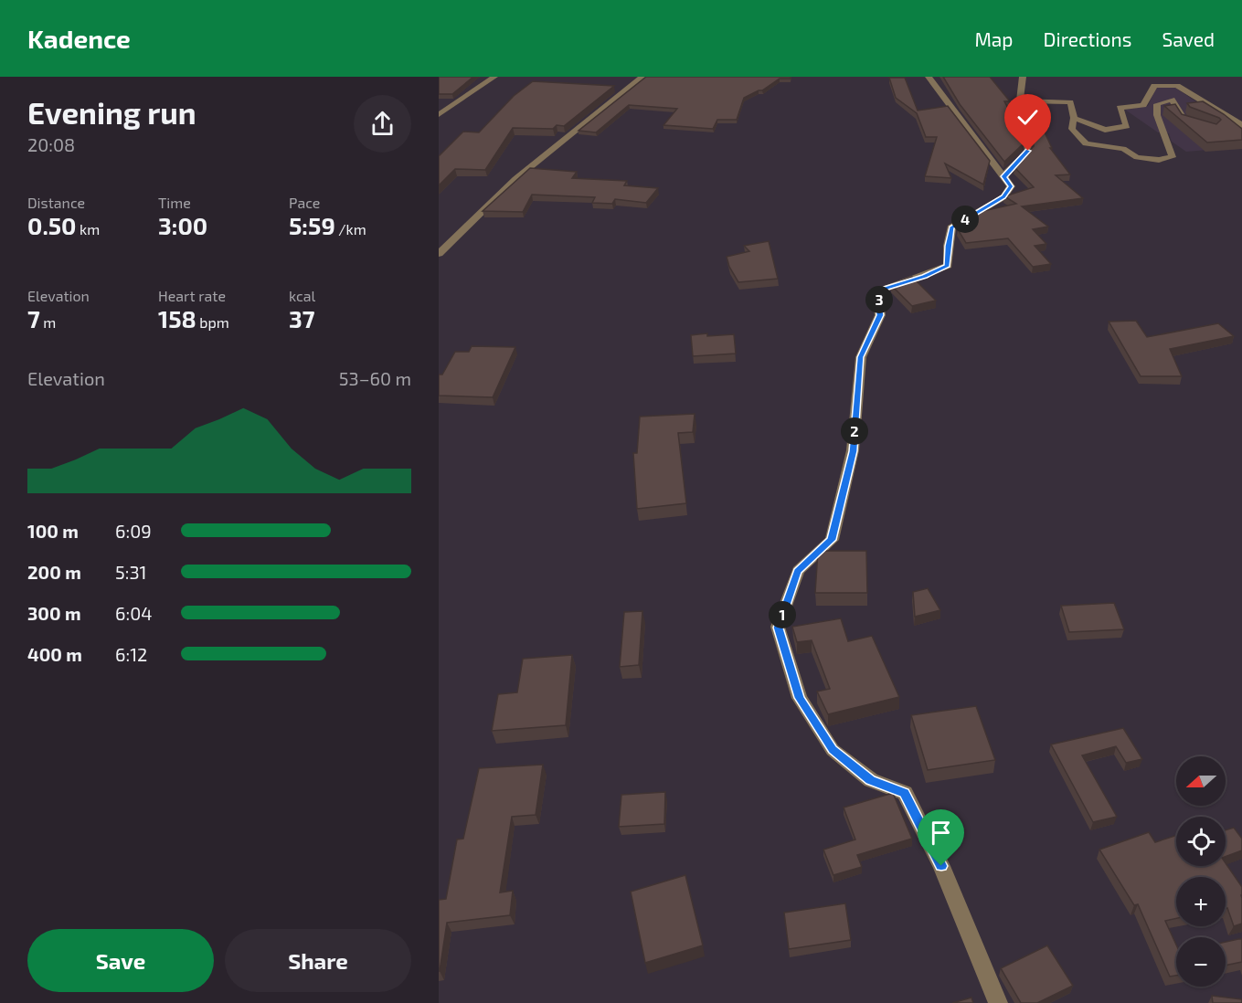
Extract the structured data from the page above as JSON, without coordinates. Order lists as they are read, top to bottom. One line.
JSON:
{"north":"left","page":{"header":"Kadence","nav":["Map","Directions","Saved"],"heading":["Evening run","20:08"],"stats":[["Distance","0.50 km"],["Time","3:00"],["Pace","5:59 /km"],["Elevation","7 m"],["Heart rate","158 bpm"],["kcal","37"]],"pins":["4","3","2","1"],"chart":["Elevation","53–60 m"],"list":[{"name":"100 m","note":"6:09"},{"name":"200 m","note":"5:31"},{"name":"300 m","note":"6:04"},{"name":"400 m","note":"6:12"}],"map_buttons":["+","−"],"buttons":["Save","Share"]}}
